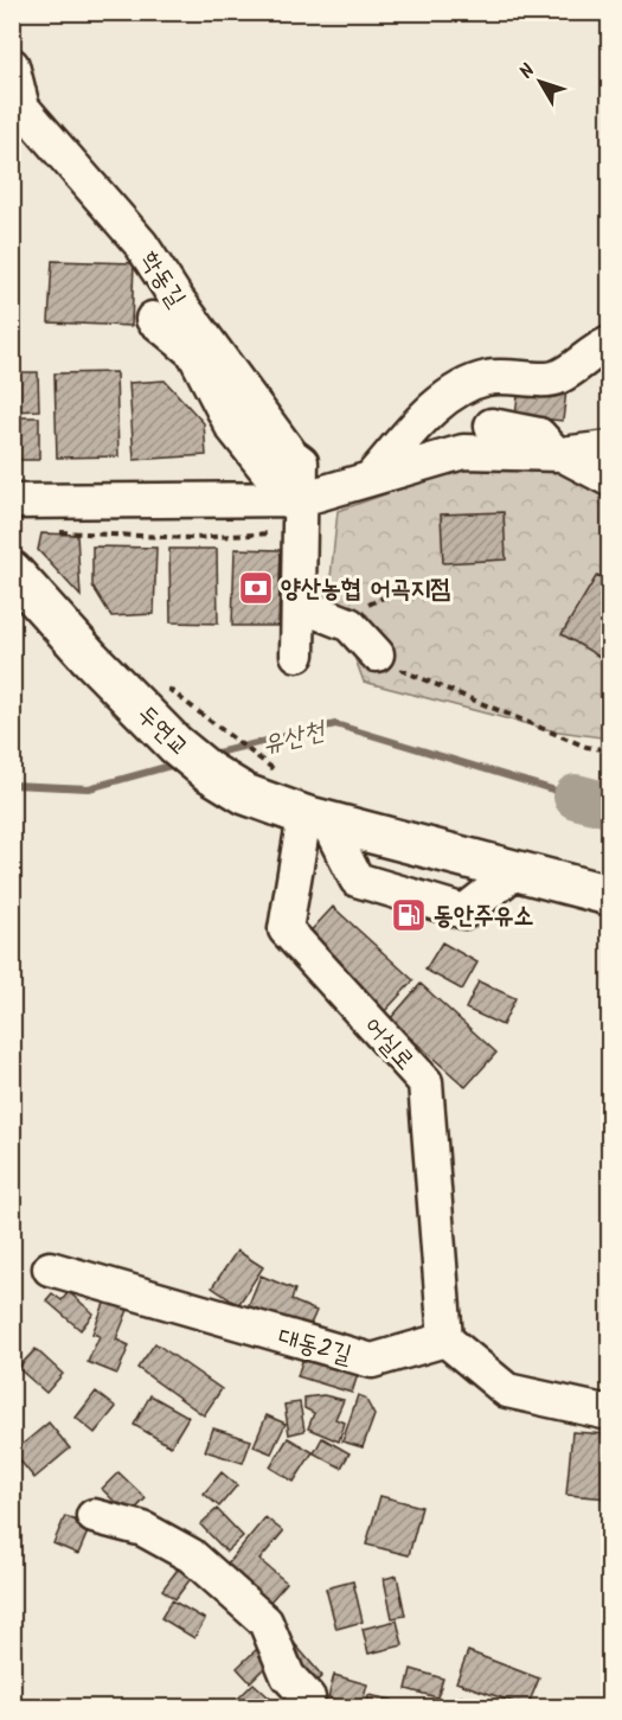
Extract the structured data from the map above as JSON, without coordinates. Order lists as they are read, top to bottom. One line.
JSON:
{"streets":{"main road":["두연교"],"street":["학동길","어실로","대동2길"]},"crossings":[["어실로","대동2길"]],"water":["유산천"],"places":{"bank":["양산농협 어곡지점"],"fuel station":["동안주유소"]},"north":"top left"}
